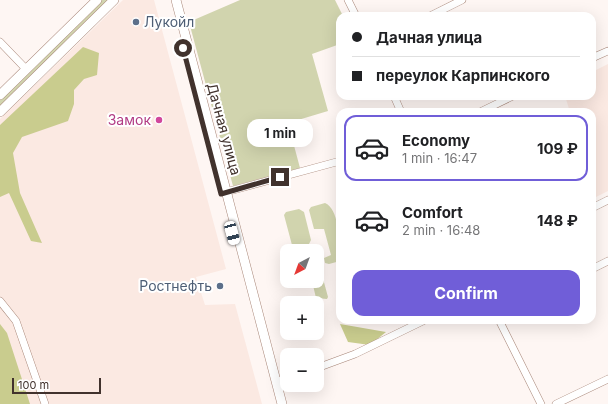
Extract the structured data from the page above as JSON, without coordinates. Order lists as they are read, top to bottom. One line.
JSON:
{"streets":{"main road":["Дачная улица"]},"places":["Лукойл","Замок","Ростнефть"],"scale_bar":"100 m","north":"bottom left","page":{"banner":["Дачная улица","переулок Карпинского"],"list":[{"name":"Economy","note":"1 min · 16:47","value":"109 ₽"},{"name":"Comfort","note":"2 min · 16:48","value":"148 ₽"}],"bubble":"1 min","map_buttons":["+","−"],"buttons":"Confirm","scale":"100 m"}}
